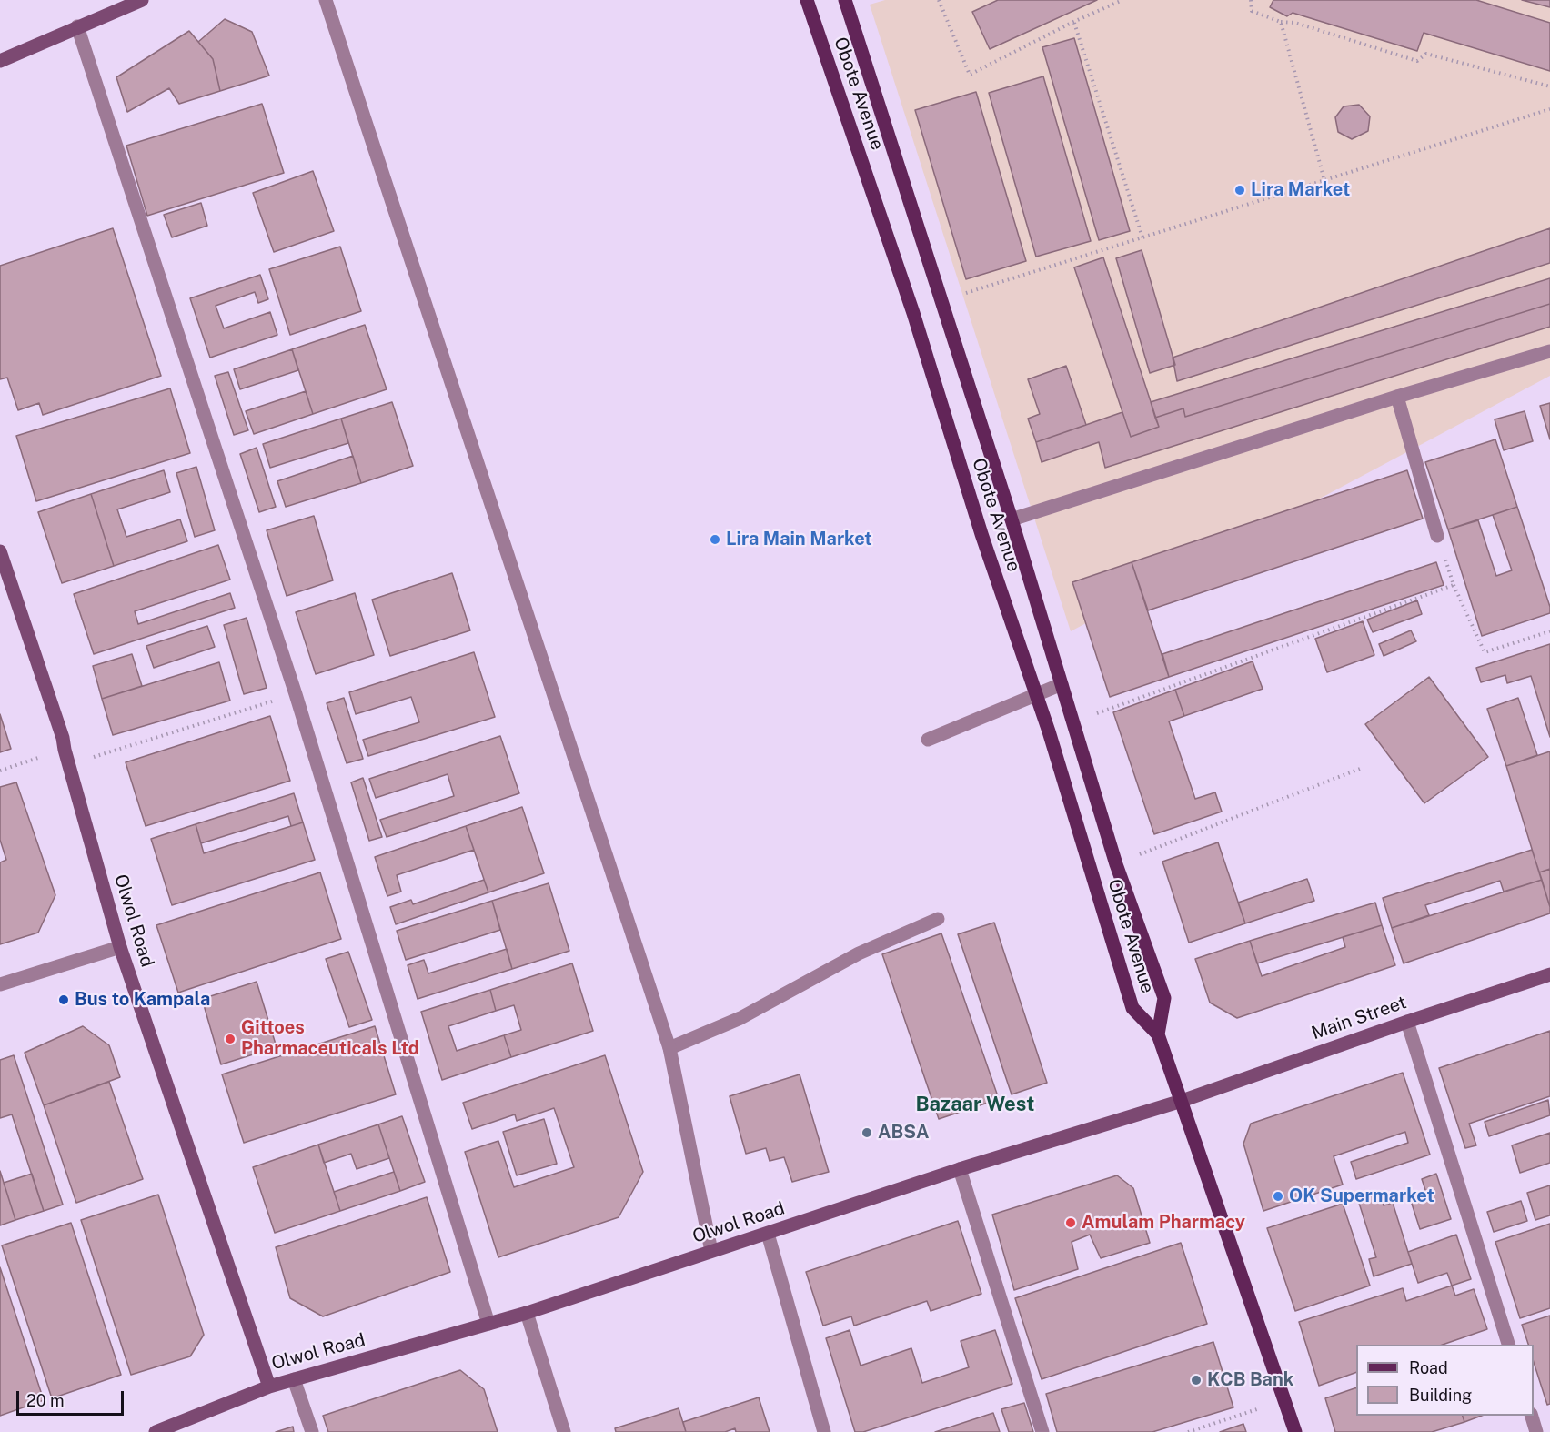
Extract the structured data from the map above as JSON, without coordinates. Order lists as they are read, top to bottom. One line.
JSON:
{"streets":{"main road":["Obote Avenue"],"street":["Olwol Road","Main Street"]},"crossings":[["Obote Avenue","Olwol Road"],["Obote Avenue","Main Street"],["Olwol Road","Main Street"]],"districts":["Bazaar West"],"places":["Lira Market","Lira Main Market","Bus to Kampala","Gittoes Pharmaceuticals Ltd","ABSA","OK Supermarket","Amulam Pharmacy","KCB Bank"],"legend":["Road","Building"],"scale_bar":"20 m"}
